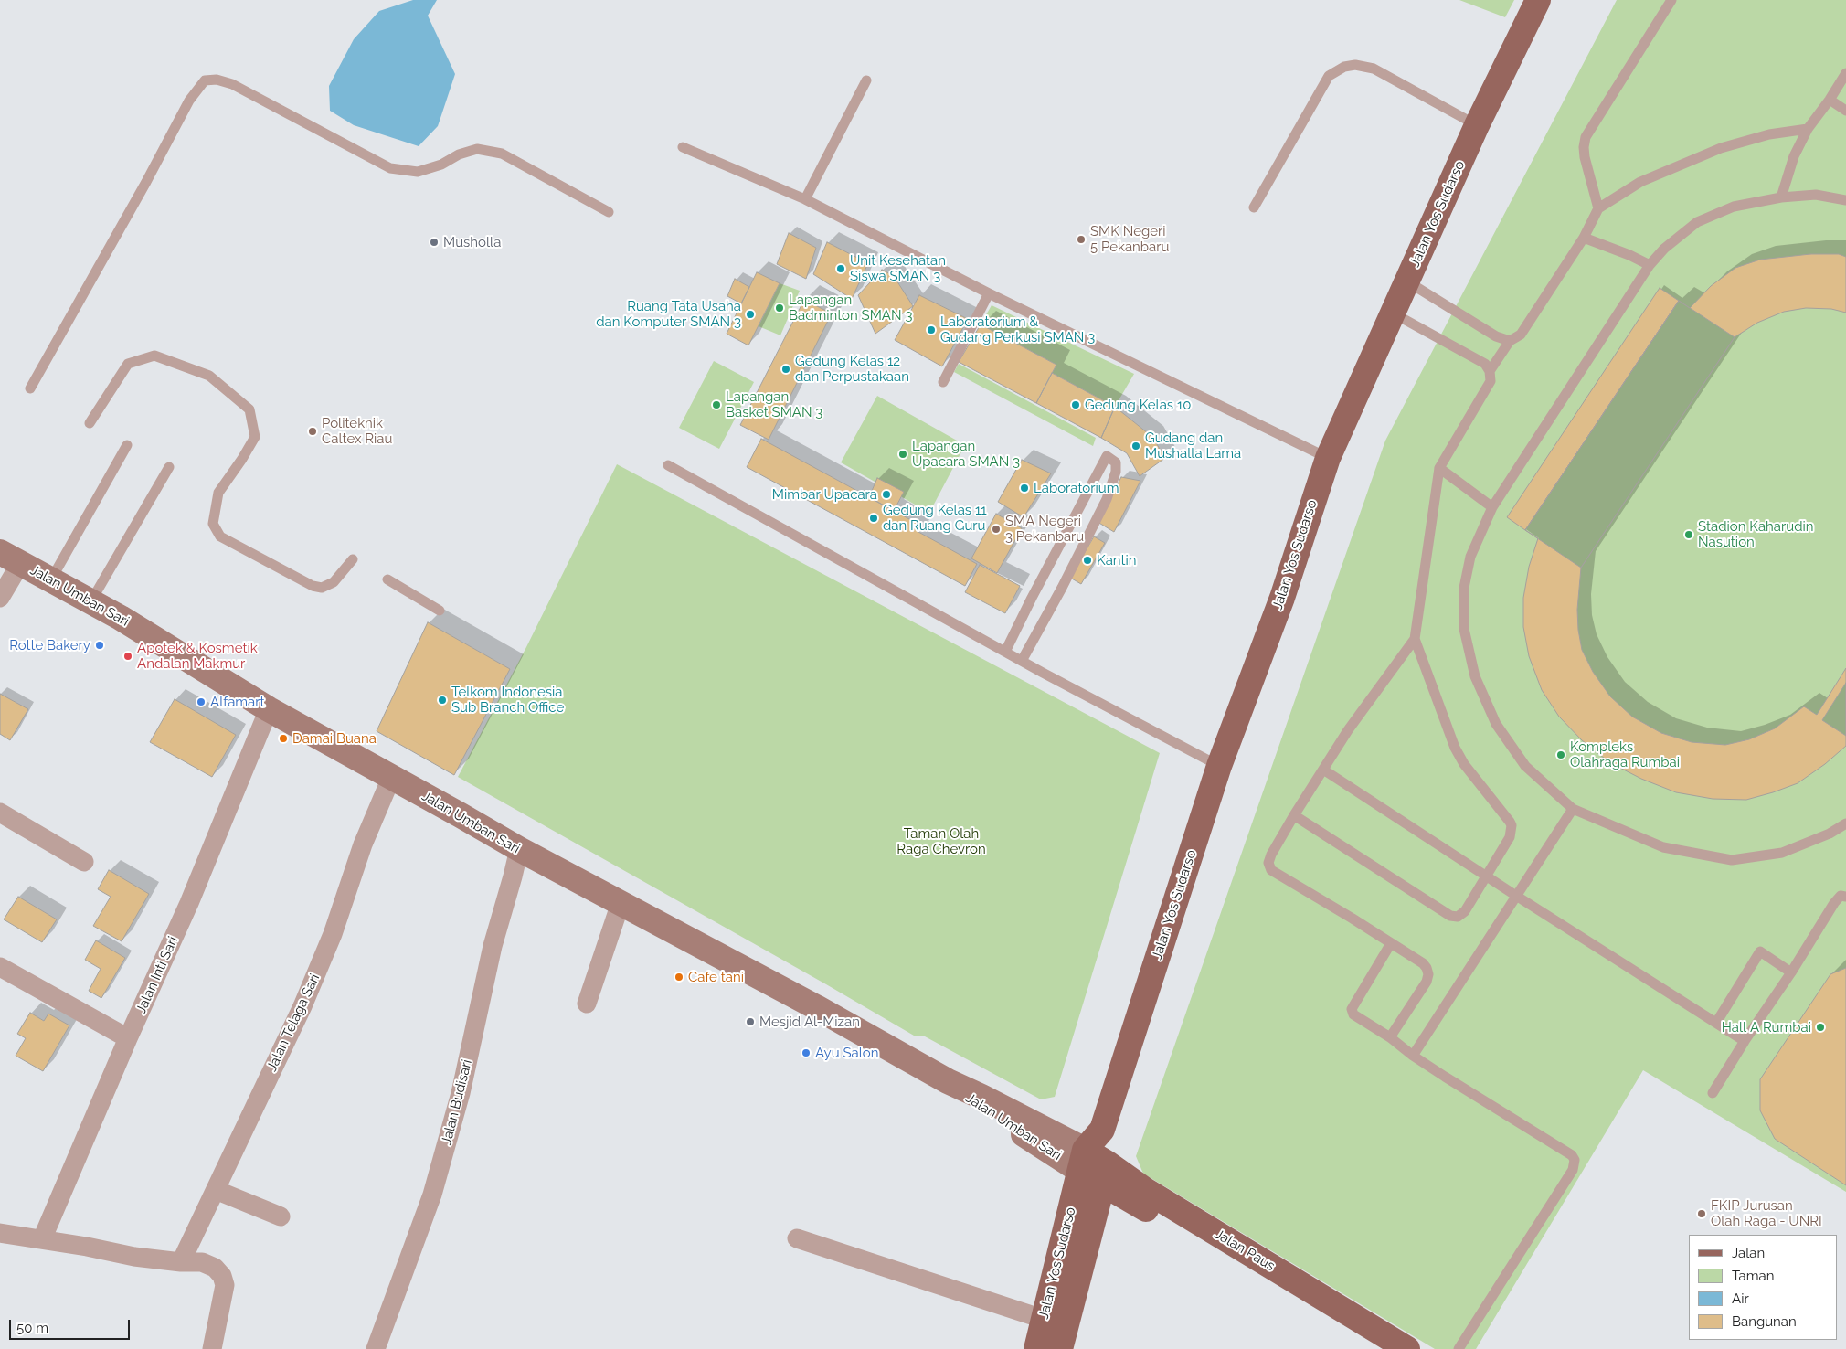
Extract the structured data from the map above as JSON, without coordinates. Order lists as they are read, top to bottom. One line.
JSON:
{"streets":{"main road":["Jalan Yos Sudarso","Jalan Umban Sari","Jalan Paus"],"street":["Jalan Inti Sari","Jalan Telaga Sari","Jalan Budisari"]},"crossings":[["Jalan Yos Sudarso","Jalan Umban Sari"],["Jalan Yos Sudarso","Jalan Paus"],["Jalan Umban Sari","Jalan Inti Sari"],["Jalan Umban Sari","Jalan Telaga Sari"],["Jalan Umban Sari","Jalan Budisari"],["Jalan Umban Sari","Jalan Paus"]],"parks":["Taman Olah Raga Chevron"],"places":["SMK Negeri 5 Pekanbaru","Musholla","Unit Kesehatan Siswa SMAN 3","Lapangan Badminton SMAN 3","Ruang Tata Usaha dan Komputer SMAN 3","Laboratorium & Gudang Perkusi SMAN 3","Gedung Kelas 12 dan Perpustakaan","Lapangan Basket SMAN 3","Gedung Kelas 10","Politeknik Caltex Riau","Gudang dan Mushalla Lama","Lapangan Upacara SMAN 3","Laboratorium","Mimbar Upacara","Gedung Kelas 11 dan Ruang Guru","SMA Negeri 3 Pekanbaru","Stadion Kaharudin Nasution","Kantin","Rotte Bakery","Apotek & Kosmetik Andalan Makmur","Telkom Indonesia Sub Branch Office","Alfamart","Damai Buana","Kompleks Olahraga Rumbai","Cafe tani","Mesjid Al-Mizan","Hall A Rumbai","Ayu Salon","FKIP Jurusan Olah Raga - UNRI"],"legend":["Jalan","Taman","Air","Bangunan"],"scale_bar":"50 m"}
